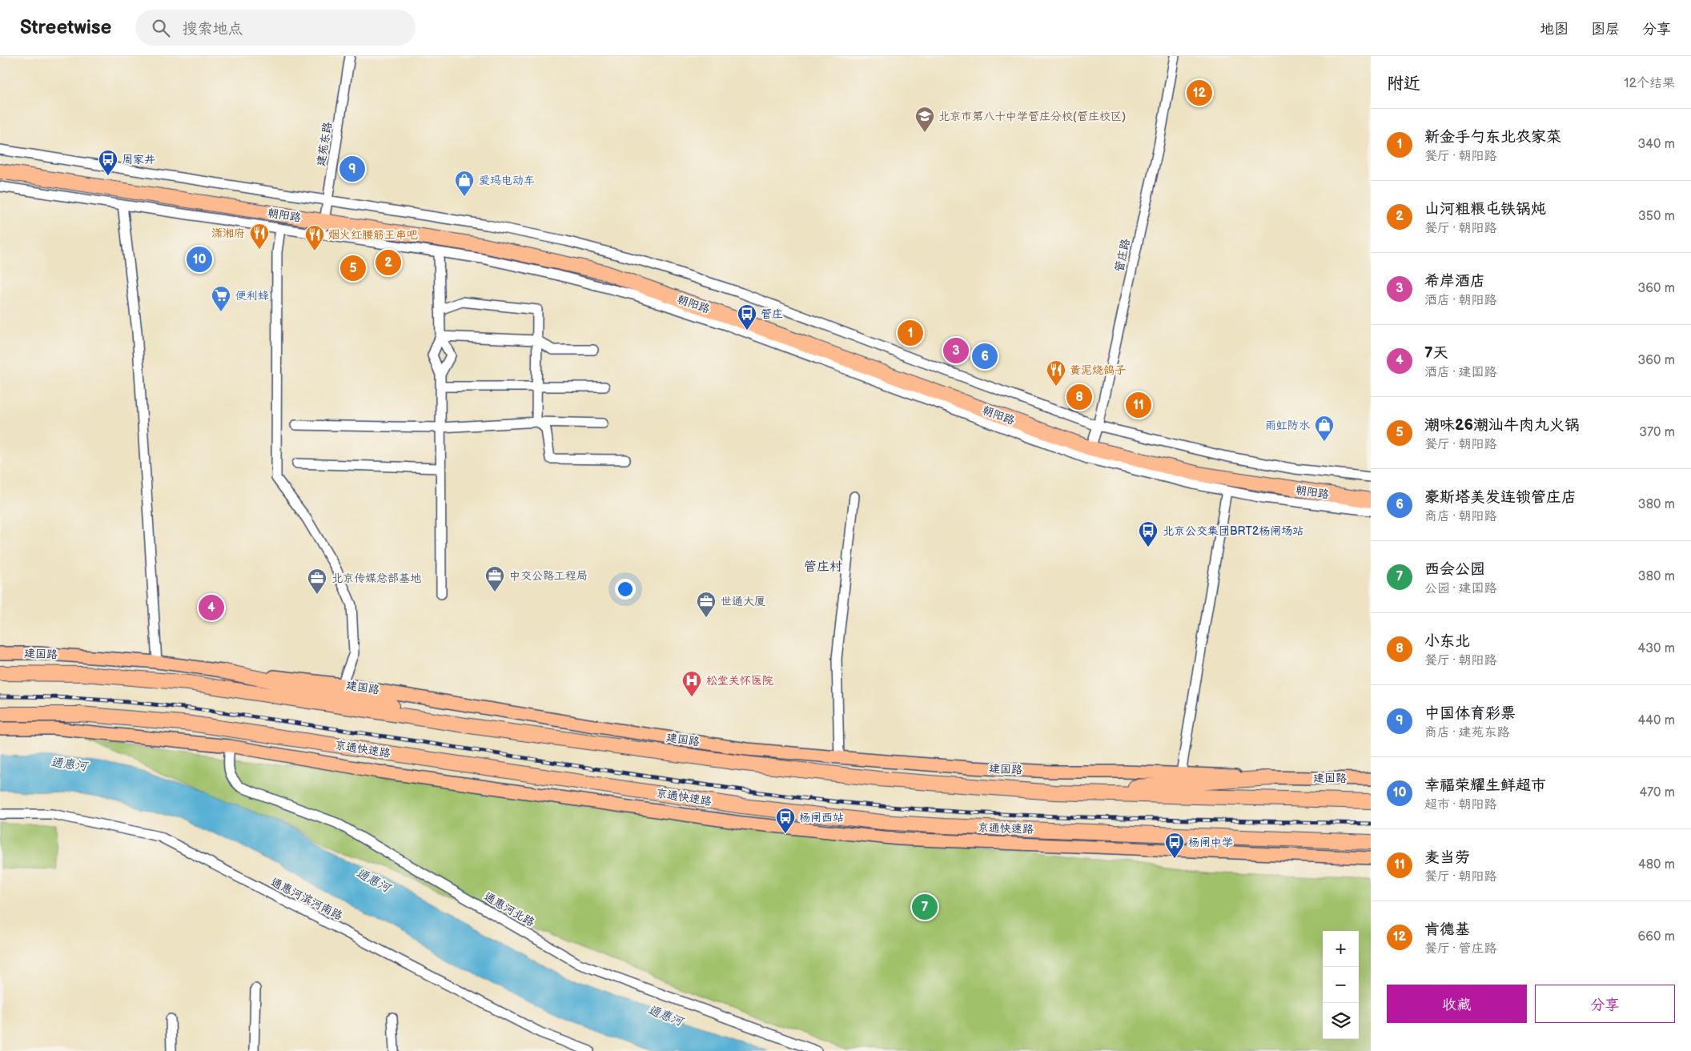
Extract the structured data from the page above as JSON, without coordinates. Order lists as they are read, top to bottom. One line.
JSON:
{"streets":{"highway":["朝阳路","京通快速路"],"main road":["建国路"],"street":["建苑东路","管庄路","通惠河滨河南路","通惠河北路"]},"crossings":[["建苑东路","朝阳路"],["朝阳路","管庄路"]],"districts":["管庄村"],"water":["通惠河"],"places":{"school or university":["北京市第八十中学管庄分校(管庄校区)"],"bus stop":["周家井","管庄","北京公交集团BRT2杨闸场站","杨闸西站","杨闸中学"],"shop":["爱玛电动车","雨虹防水"],"restaurant":["潇湘府","烟火红腰筋王串吧","黄泥烧鸽子"],"supermarket":["便利蜂"],"office":["中交公路工程局","北京传媒总部基地","世通大厦"],"hospital":["松堂关怀医院"]},"page":{"header":"Streetwise","search":"搜索地点","nav":["地图","图层","分享"],"heading":["附近","12个结果"],"pins":["12","9","10","2","5","1","3","6","8","11","4","7"],"list":[{"mark":"1","name":"新金手勺东北农家菜","note":"餐厅 · 朝阳路","value":"340 m"},{"mark":"2","name":"山河粗粮屯铁锅炖","note":"餐厅 · 朝阳路","value":"350 m"},{"mark":"3","name":"希岸酒店","note":"酒店 · 朝阳路","value":"360 m"},{"mark":"4","name":"7天","note":"酒店 · 建国路","value":"360 m"},{"mark":"5","name":"潮味26潮汕牛肉丸火锅","note":"餐厅 · 朝阳路","value":"370 m"},{"mark":"6","name":"豪斯塔美发连锁管庄店","note":"商店 · 朝阳路","value":"380 m"},{"mark":"7","name":"西会公园","note":"公园 · 建国路","value":"380 m"},{"mark":"8","name":"小东北","note":"餐厅 · 朝阳路","value":"430 m"},{"mark":"9","name":"中国体育彩票","note":"商店 · 建苑东路","value":"440 m"},{"mark":"10","name":"幸福荣耀生鲜超市","note":"超市 · 朝阳路","value":"470 m"},{"mark":"11","name":"麦当劳","note":"餐厅 · 朝阳路","value":"480 m"},{"mark":"12","name":"肯德基","note":"餐厅 · 管庄路","value":"660 m"}],"map_buttons":["+","−"],"buttons":["收藏","分享"]}}
